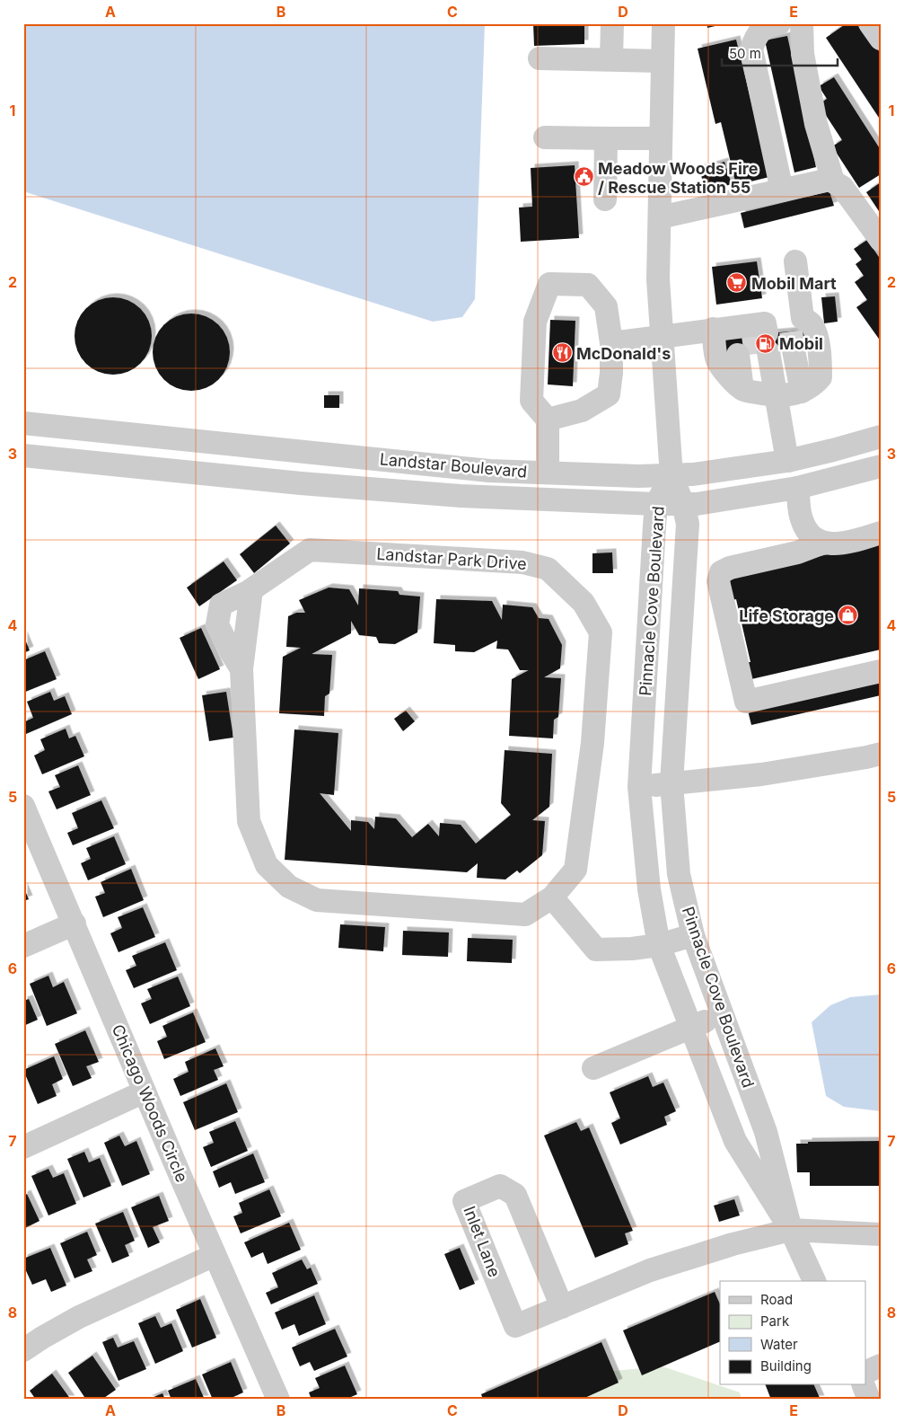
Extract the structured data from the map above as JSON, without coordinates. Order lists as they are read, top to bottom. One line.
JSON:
{"streets":{"street":["Landstar Boulevard","Landstar Park Drive","Pinnacle Cove Boulevard","Chicago Woods Circle","Inlet Lane"]},"crossings":[["Landstar Boulevard","Pinnacle Cove Boulevard"],["Pinnacle Cove Boulevard","Inlet Lane"]],"places":{"public building":["Meadow Woods Fire / Rescue Station 55"],"supermarket":["Mobil Mart"],"fuel station":["Mobil"],"restaurant":["McDonald's"],"shop":["Life Storage"]},"legend":["Road","Park","Water","Building"],"scale_bar":"50 m","grid":{"columns":["A","B","C","D","E"],"rows":["1","2","3","4","5","6","7","8"]}}
